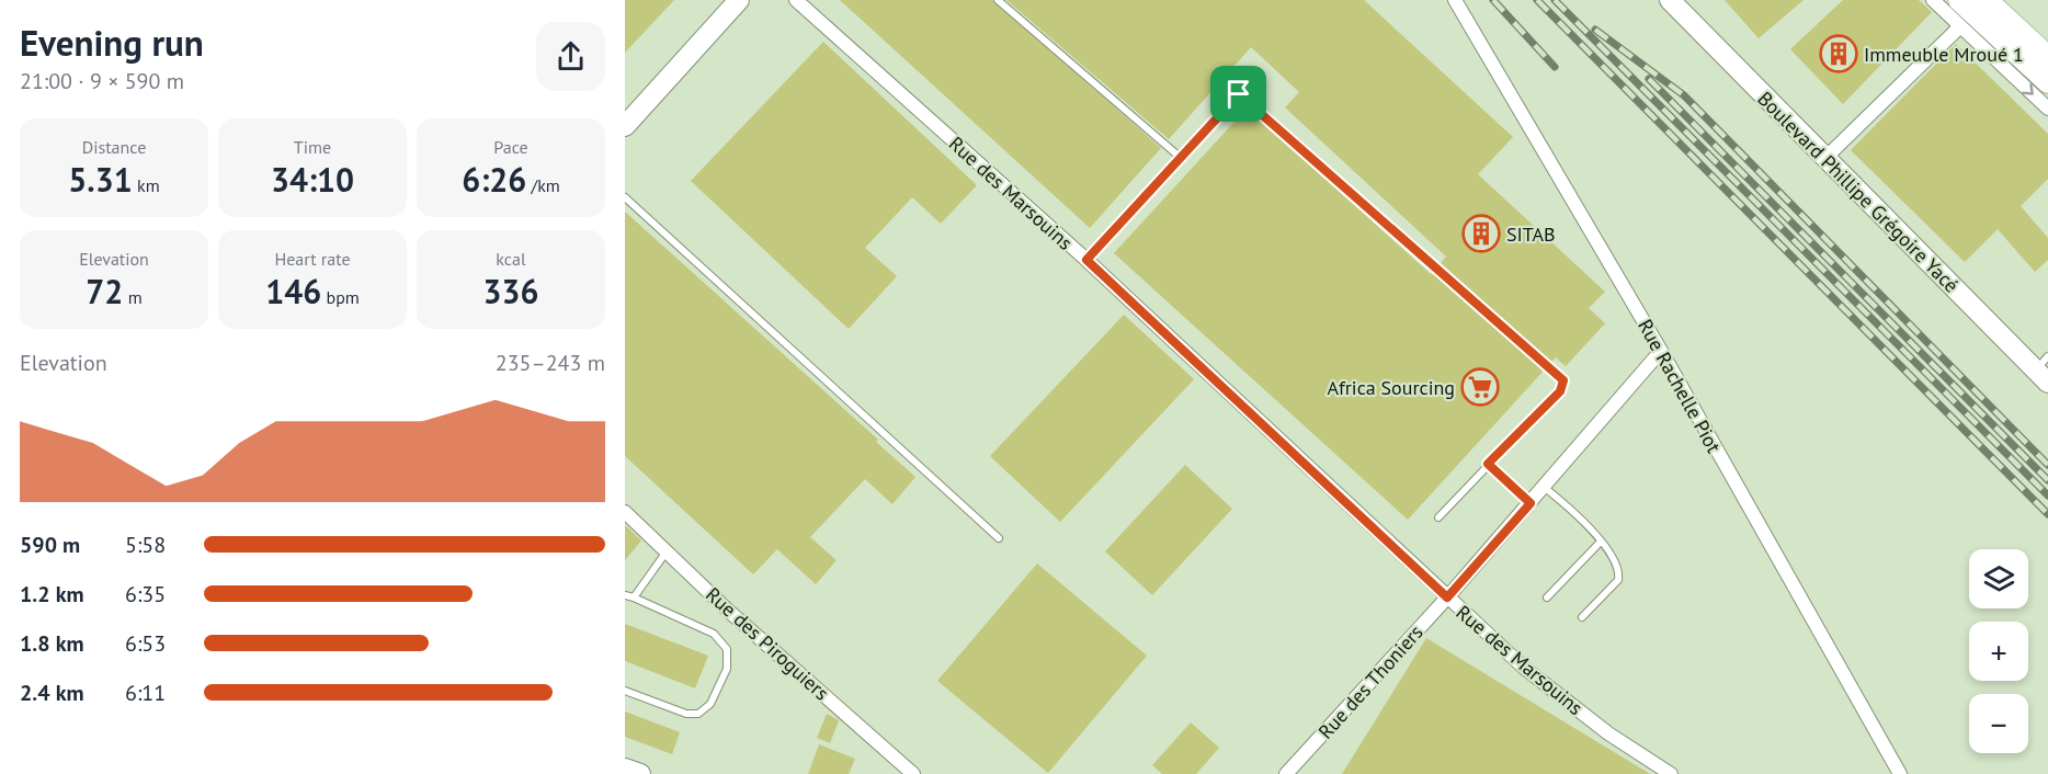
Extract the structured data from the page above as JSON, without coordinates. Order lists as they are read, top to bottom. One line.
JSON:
{"streets":{"street":["Boulevard Phillipe Grégoire Yacé","Rue des Marsouins","Rue Rachelle Piot","Rue des Piroguiers","Rue des Thoniers"]},"crossings":[["Rue des Marsouins","Rue des Thoniers"],["Rue Rachelle Piot","Rue des Thoniers"]],"places":{"building":["Immeuble Mroué 1","SITAB"],"supermarket":["Africa Sourcing"]},"page":{"heading":["Evening run","21:00 · 9 × 590 m"],"stats":[["Distance","5.31 km"],["Time","34:10"],["Pace","6:26 /km"],["Elevation","72 m"],["Heart rate","146 bpm"],["kcal","336"]],"chart":["Elevation","235–243 m"],"list":[{"name":"590 m","note":"5:58"},{"name":"1.2 km","note":"6:35"},{"name":"1.8 km","note":"6:53"},{"name":"2.4 km","note":"6:11"}],"map_buttons":["+","−"]}}
